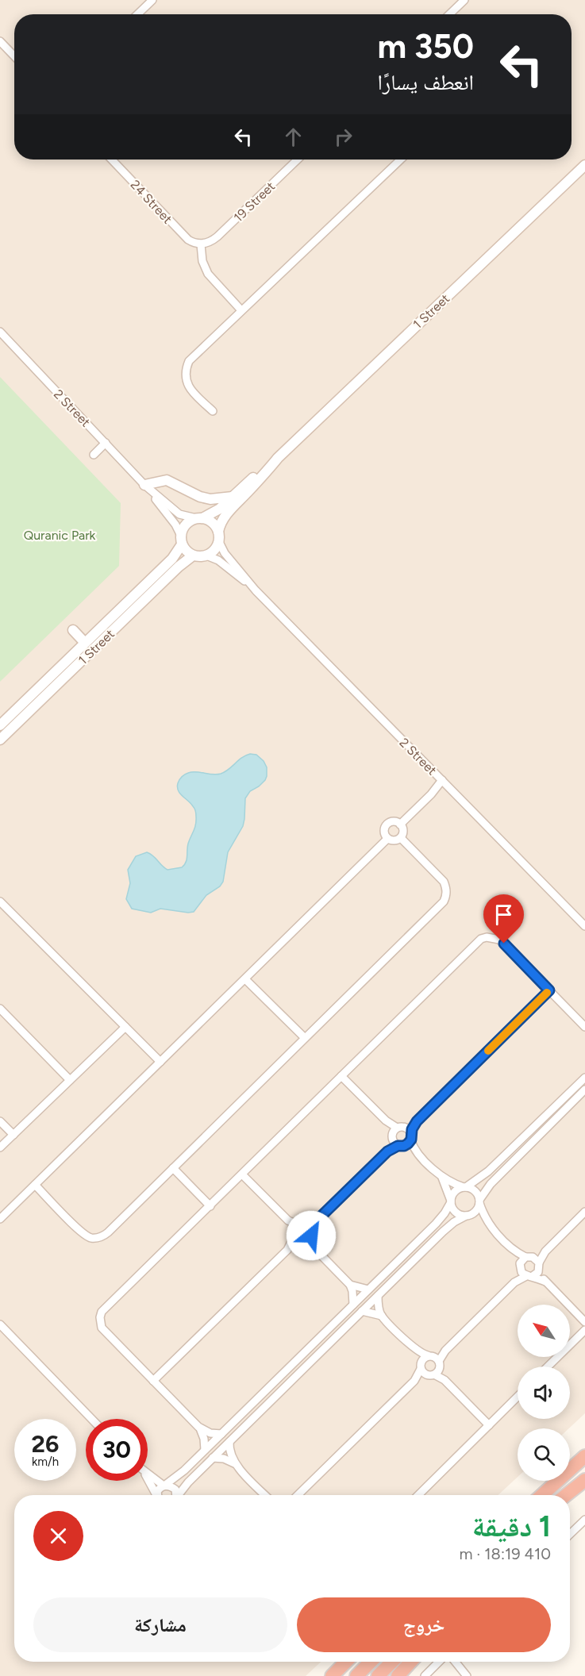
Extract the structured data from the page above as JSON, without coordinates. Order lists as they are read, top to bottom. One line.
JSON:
{"streets":{"street":["24 Street","19 Street","1 Street","2 Street"]},"crossings":[["24 Street","19 Street"],["1 Street","2 Street"]],"parks":["Quranic Park"],"north":"top left","page":{"turn":["350 m","انعطف يسارًا"],"speed":"26 km/h","limit":"30","heading":["1 دقيقة","410 m · 18:19"],"buttons":["خروج","مشاركة"]}}
